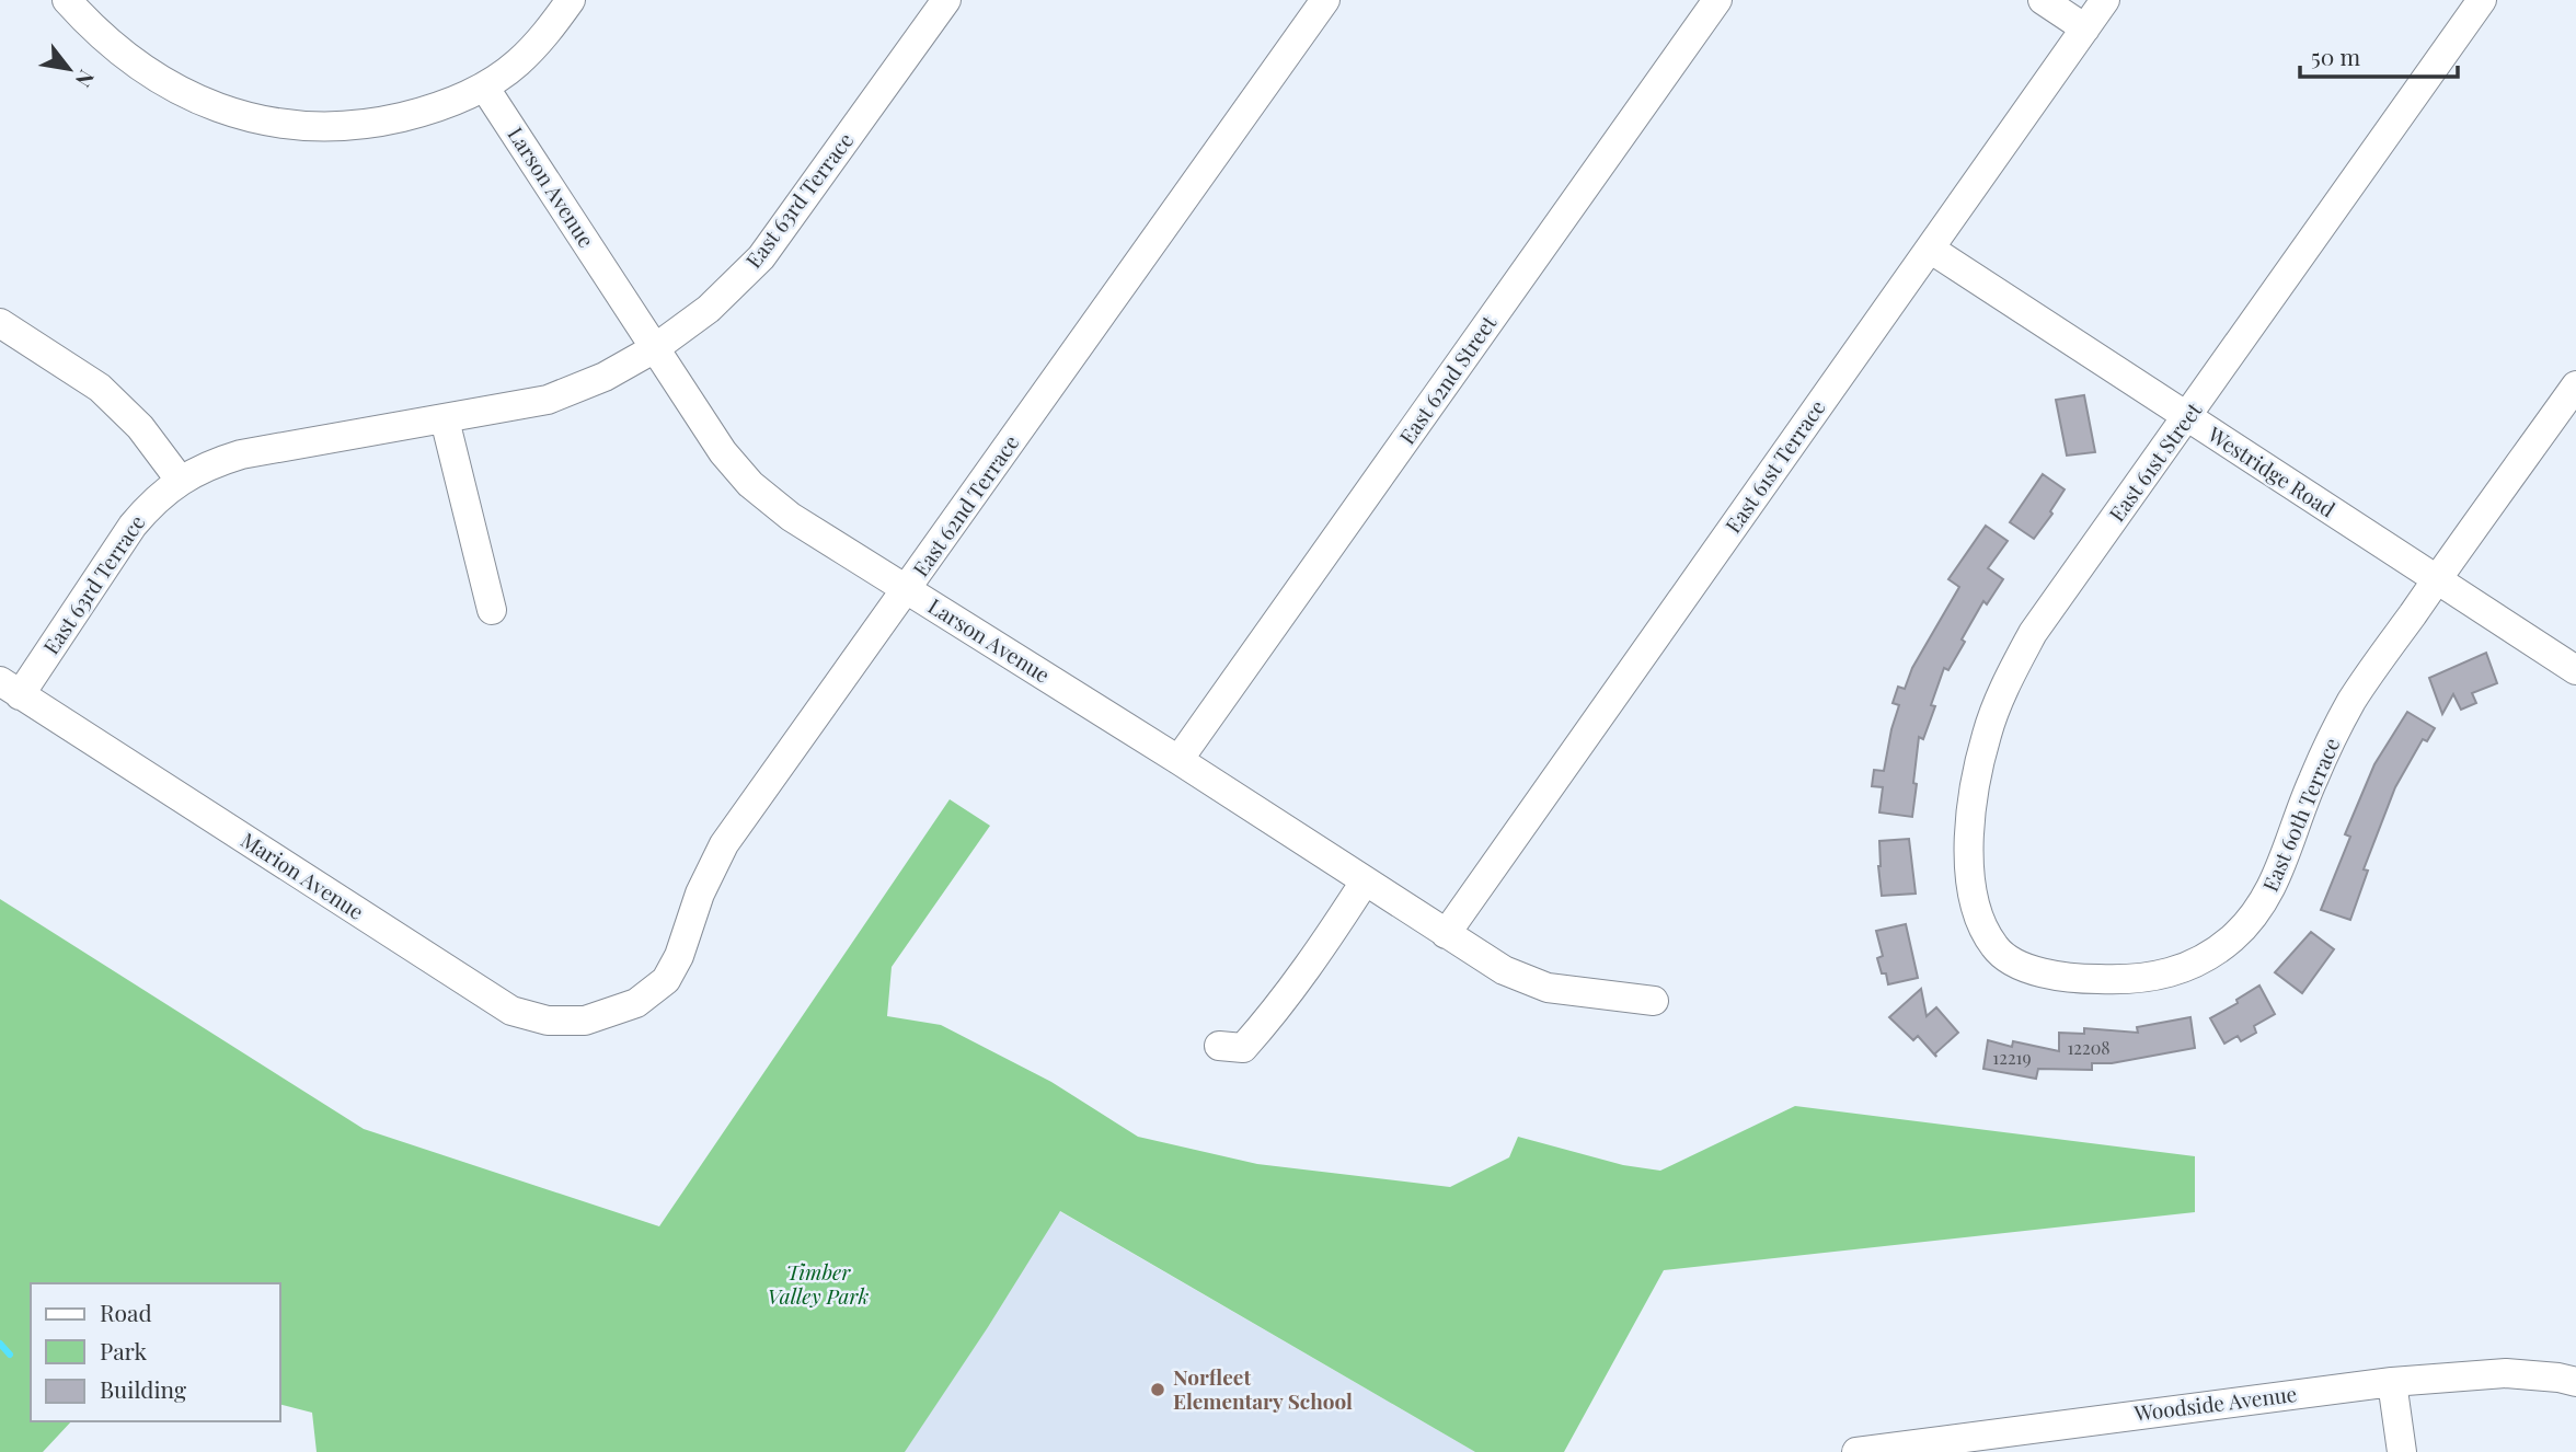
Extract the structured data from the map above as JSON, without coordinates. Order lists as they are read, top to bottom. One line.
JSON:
{"streets":{"street":["Larson Avenue","East 63rd Terrace","East 62nd Street","East 61st Street","East 61st Terrace","Westridge Road","East 62nd Terrace","East 60th Terrace","Marion Avenue","Woodside Avenue"]},"crossings":[["Larson Avenue","East 63rd Terrace"],["Larson Avenue","East 62nd Street"],["Larson Avenue","East 61st Terrace"],["Larson Avenue","East 62nd Terrace"],["East 63rd Terrace","Marion Avenue"],["East 61st Street","Westridge Road"],["East 61st Street","East 60th Terrace"],["East 61st Terrace","Westridge Road"],["Westridge Road","East 60th Terrace"],["East 62nd Terrace","Marion Avenue"]],"parks":["Timber Valley Park"],"places":["Norfleet Elementary School"],"house_numbers":["12208","12219"],"legend":["Road","Park","Building"],"scale_bar":"50 m","north":"bottom right"}
